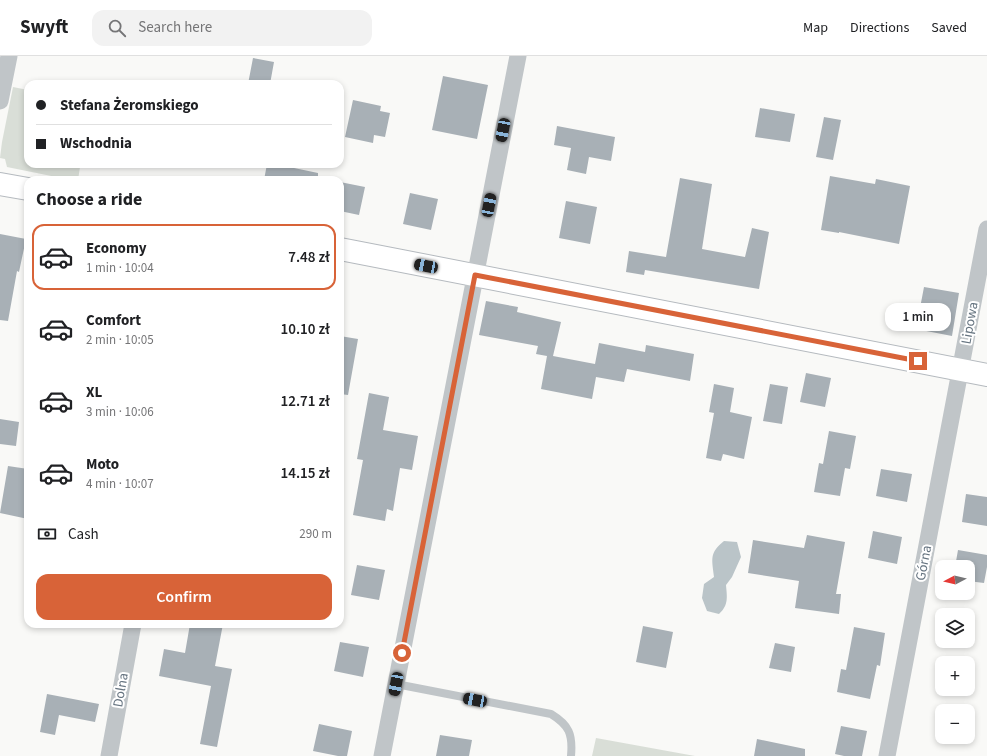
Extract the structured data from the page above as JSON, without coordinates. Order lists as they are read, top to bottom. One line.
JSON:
{"streets":{"street":["Lipowa","Górna","Dolna"]},"crossings":[["Lipowa","Górna"]],"north":"left","page":{"header":"Swyft","search":"Search here","nav":["Map","Directions","Saved"],"banner":["Stefana Żeromskiego","Wschodnia"],"heading":"Choose a ride","list":[{"name":"Economy","note":"1 min · 10:04","value":"7.48 zł"},{"name":"Comfort","note":"2 min · 10:05","value":"10.10 zł"},{"name":"XL","note":"3 min · 10:06","value":"12.71 zł"},{"name":"Moto","note":"4 min · 10:07","value":"14.15 zł"}],"bubble":"1 min","pay":["Cash","290 m"],"map_buttons":["+","−"],"buttons":"Confirm"}}
